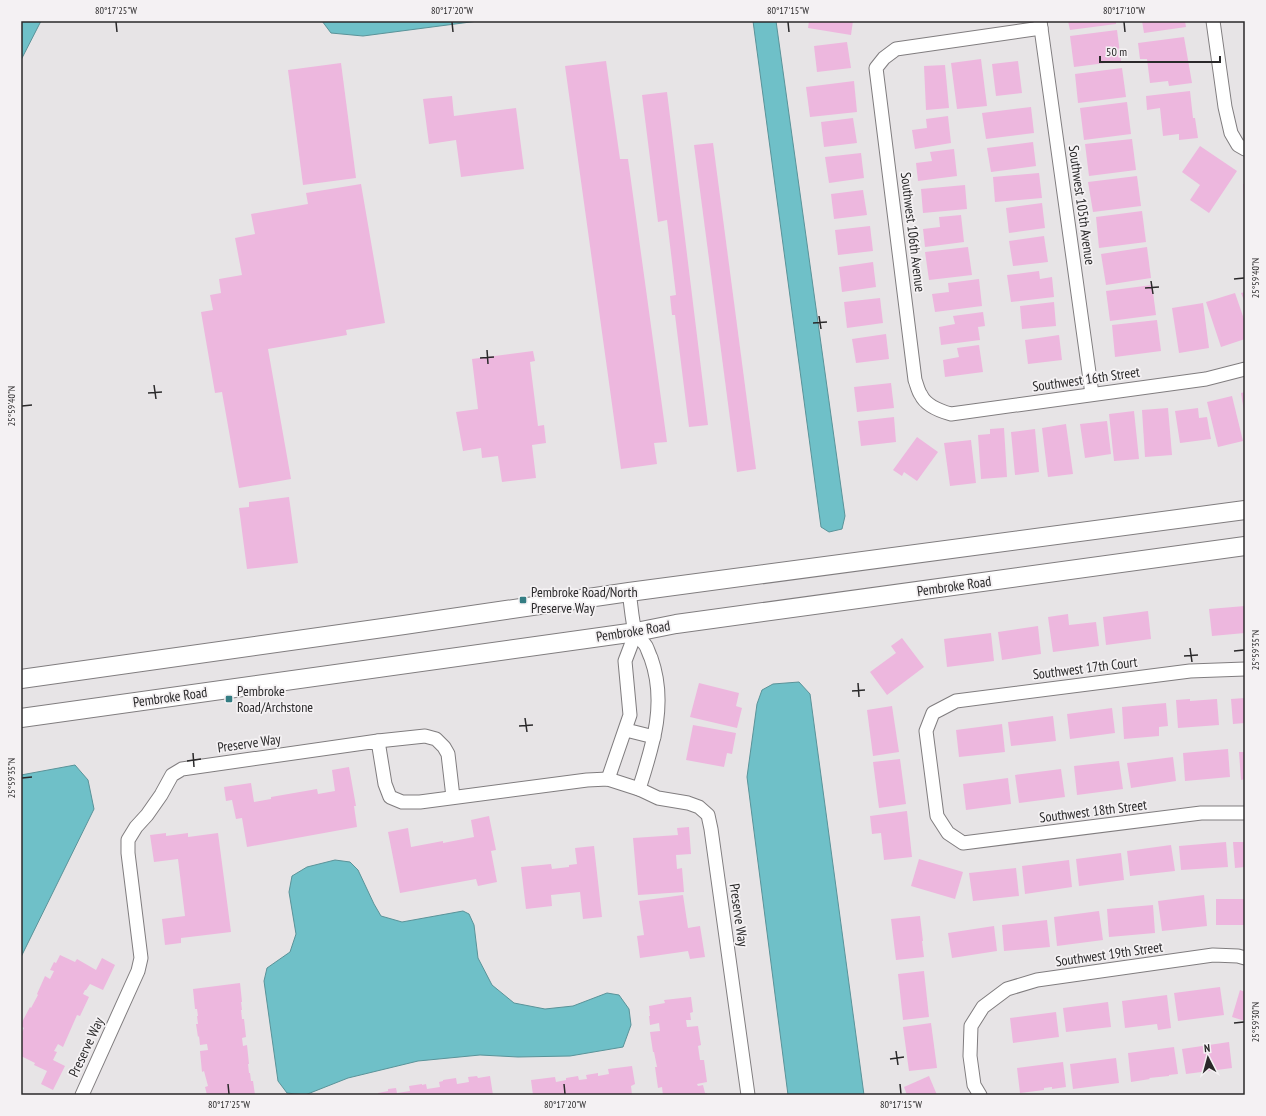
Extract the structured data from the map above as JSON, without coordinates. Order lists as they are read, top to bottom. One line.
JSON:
{"streets":{"main road":["Pembroke Road"],"street":["Southwest 105th Avenue","Southwest 106th Avenue","Southwest 16th Street","Southwest 17th Court","Preserve Way","Southwest 18th Street","Southwest 19th Street"]},"crossings":[["Southwest 105th Avenue","Southwest 106th Avenue"],["Southwest 105th Avenue","Southwest 16th Street"],["Southwest 106th Avenue","Southwest 16th Street"],["Southwest 17th Court","Southwest 18th Street"]],"places":{"transit":["Pembroke Road/North Preserve Way","Pembroke Road/Archstone"]},"scale_bar":"50 m","north":"top","coordinates":["80°17'25\"W","80°17'20\"W","80°17'15\"W","80°17'10\"W","25°59'40\"N","25°59'35\"N","25°59'30\"N"]}
